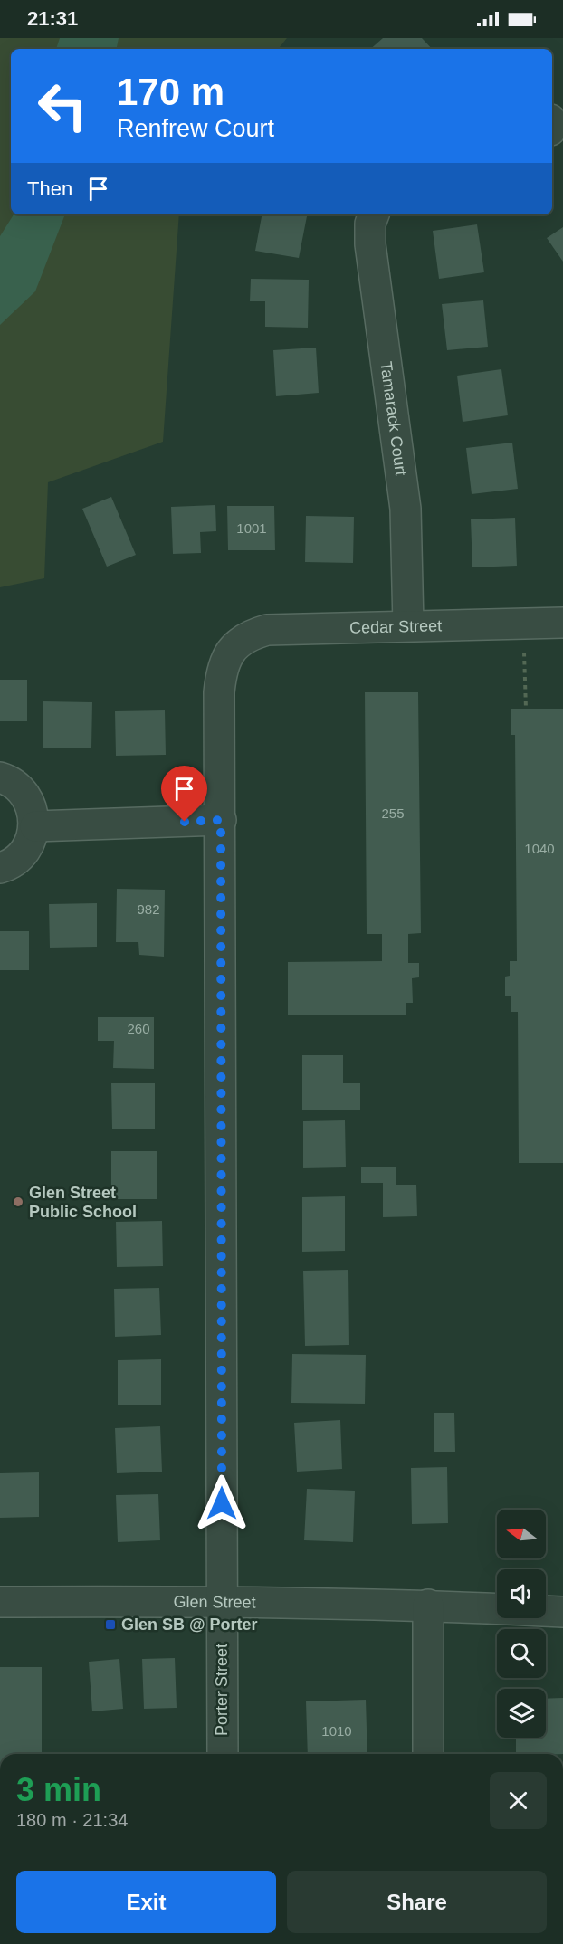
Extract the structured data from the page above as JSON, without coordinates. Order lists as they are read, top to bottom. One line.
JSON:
{"streets":{"street":["Tamarack Court","Cedar Street","Glen Street","Porter Street"]},"crossings":[["Tamarack Court","Cedar Street"],["Cedar Street","Porter Street"],["Glen Street","Porter Street"]],"places":{"other":["Glen Street Public School"],"transit":["Glen SB @ Porter"]},"house_numbers":["1001","255","1040","982","260","1010"],"north":"left","page":{"status":"21:31","turn":["170 m","Renfrew Court"],"then":"Then","heading":["3 min","180 m · 21:34"],"buttons":["Exit","Share"]}}
